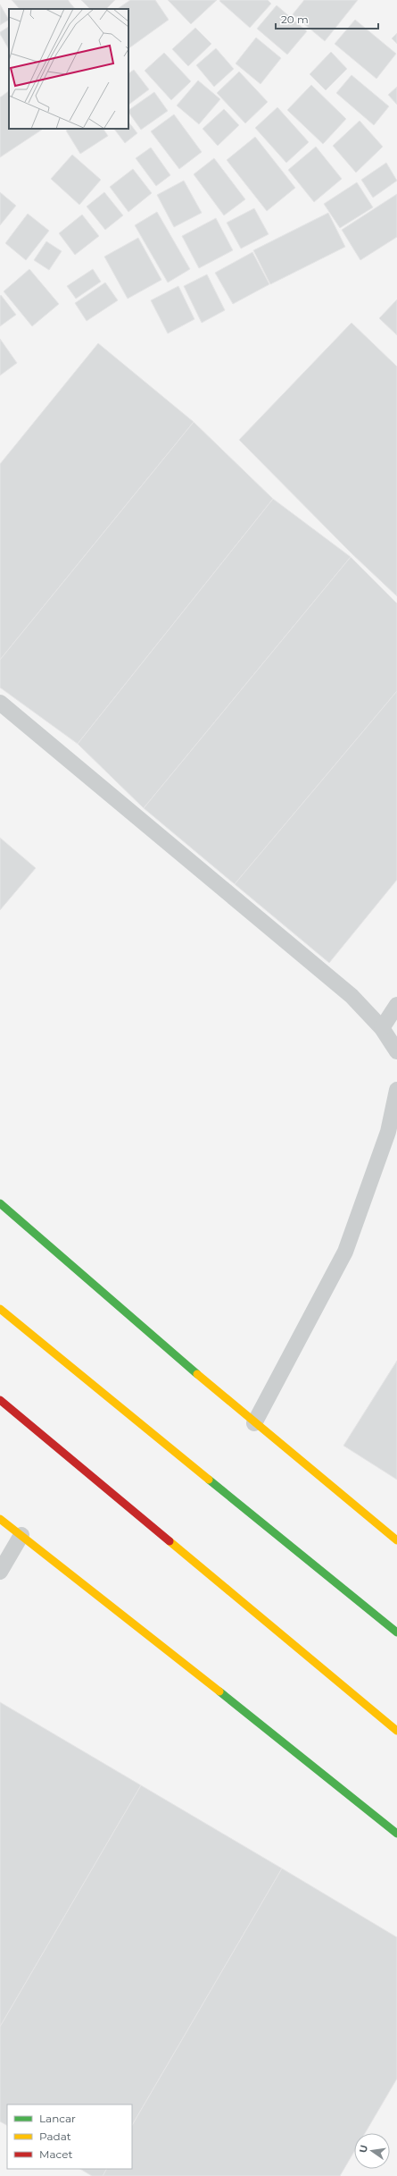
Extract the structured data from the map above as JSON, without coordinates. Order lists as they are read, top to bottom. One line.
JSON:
{"legend":["Lancar","Padat","Macet"],"scale_bar":"20 m","north":"left"}
